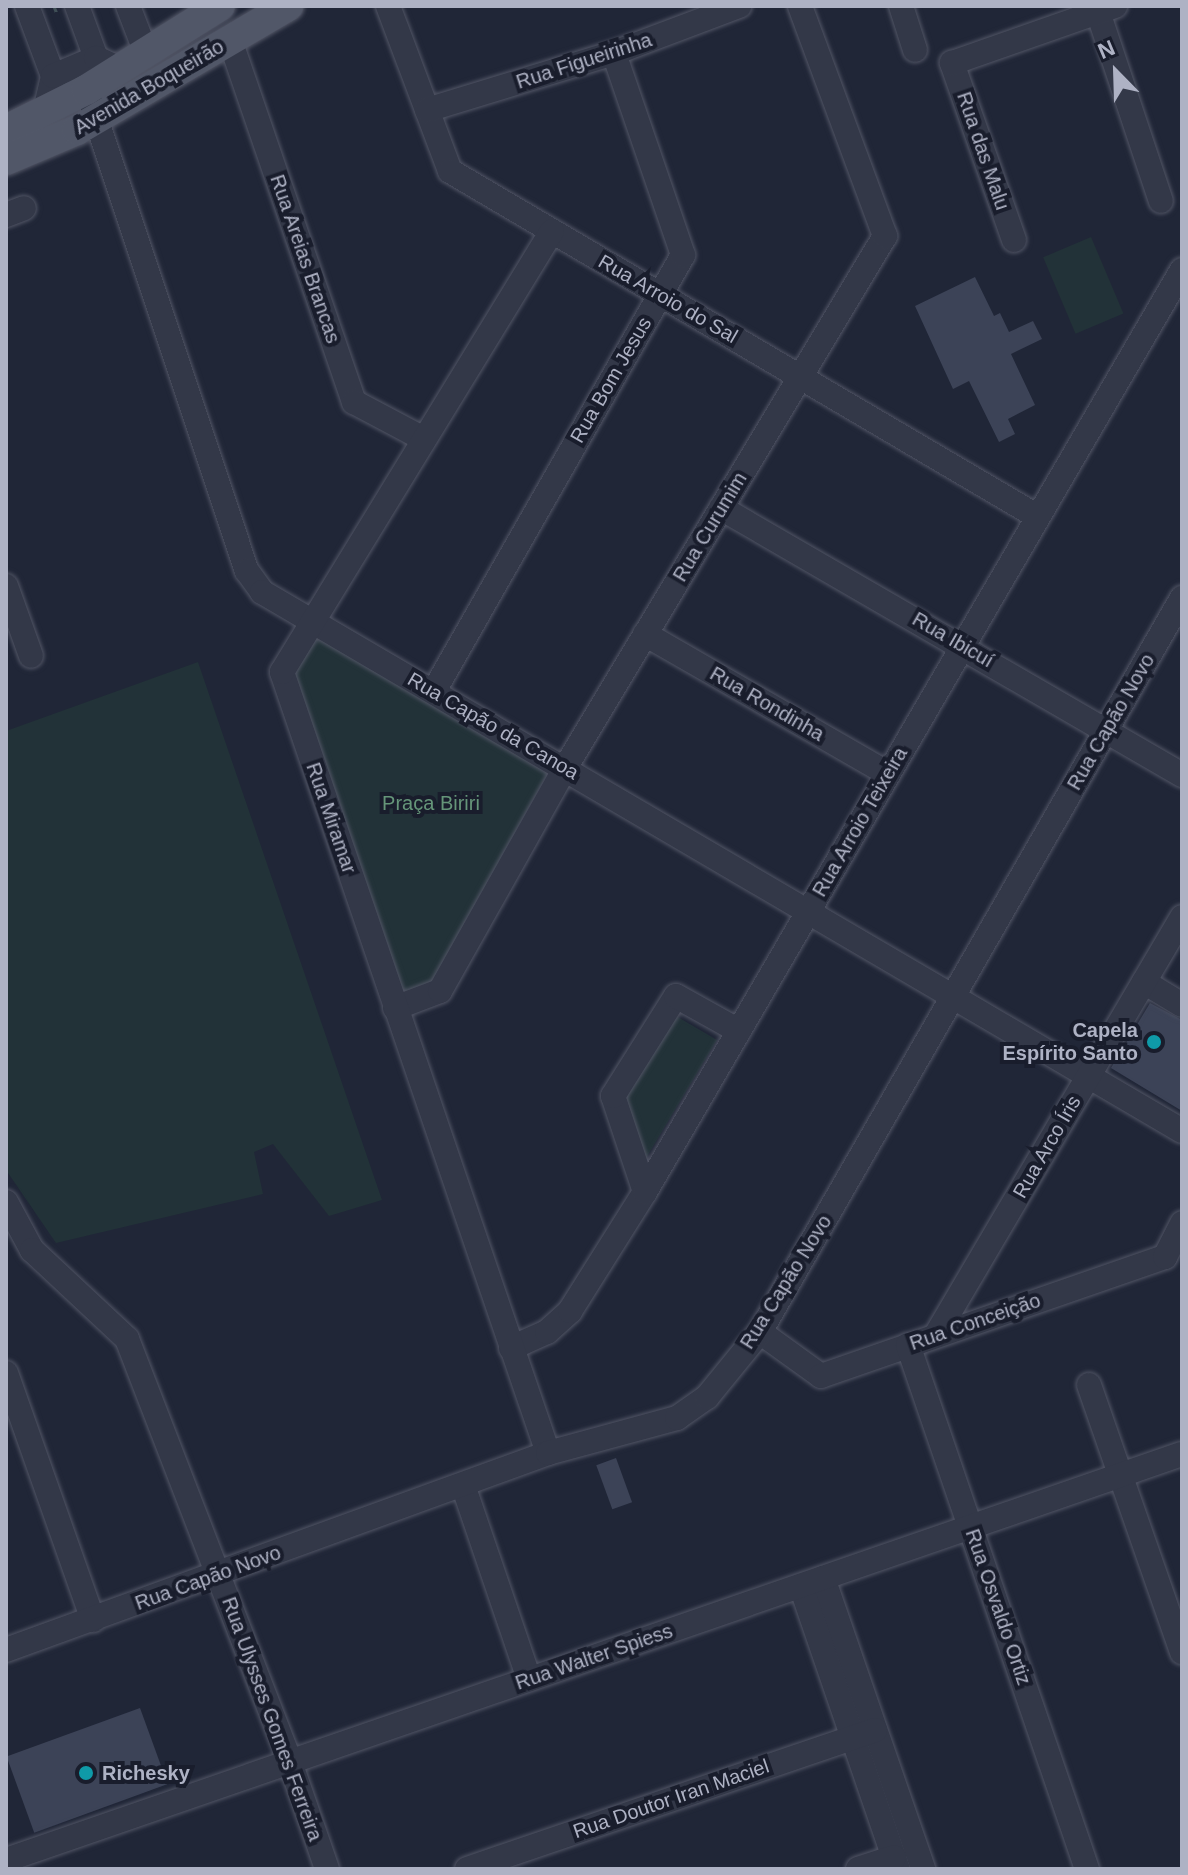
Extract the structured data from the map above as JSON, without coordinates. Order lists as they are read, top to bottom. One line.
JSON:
{"streets":{"main road":["Avenida Boqueirão"],"street":["Rua Figueirinha","Rua das Malu","Rua Areias Brancas","Rua Arroio do Sal","Rua Bom Jesus","Rua Curumim","Rua Ibicuí","Rua Rondinha","Rua Capão Novo","Rua Capão da Canoa","Rua Miramar","Rua Arroio Teixeira","Rua Arco Íris","Rua Conceição","Rua Osvaldo Ortiz","Rua Walter Spiess","Rua Ulysses Gomes Ferreira","Rua Doutor Iran Maciel"]},"crossings":[["Rua Figueirinha","Rua Arroio do Sal"],["Rua Figueirinha","Rua Bom Jesus"],["Avenida Boqueirão","Rua Areias Brancas"],["Avenida Boqueirão","Rua Capão da Canoa"],["Rua Areias Brancas","Rua Miramar"],["Rua Arroio do Sal","Rua Bom Jesus"],["Rua Arroio do Sal","Rua Curumim"],["Rua Arroio do Sal","Rua Miramar"],["Rua Arroio do Sal","Rua Arroio Teixeira"],["Rua Bom Jesus","Rua Capão da Canoa"],["Rua Curumim","Rua Ibicuí"],["Rua Curumim","Rua Rondinha"],["Rua Curumim","Rua Capão da Canoa"],["Rua Curumim","Rua Miramar"],["Rua Ibicuí","Rua Capão Novo"],["Rua Ibicuí","Rua Arroio Teixeira"],["Rua Rondinha","Rua Arroio Teixeira"],["Rua Capão Novo","Rua Capão da Canoa"],["Rua Capão Novo","Rua Miramar"],["Rua Capão Novo","Rua Conceição"],["Rua Capão Novo","Rua Ulysses Gomes Ferreira"],["Rua Capão da Canoa","Rua Miramar"],["Rua Capão da Canoa","Rua Arroio Teixeira"],["Rua Capão da Canoa","Rua Arco Íris"],["Rua Miramar","Rua Arroio Teixeira"],["Rua Arco Íris","Rua Conceição"],["Rua Conceição","Rua Osvaldo Ortiz"],["Rua Osvaldo Ortiz","Rua Walter Spiess"],["Rua Walter Spiess","Rua Ulysses Gomes Ferreira"]],"parks":["Praça Biriri"],"places":["Capela Espírito Santo","Richesky"],"north":"top left"}
